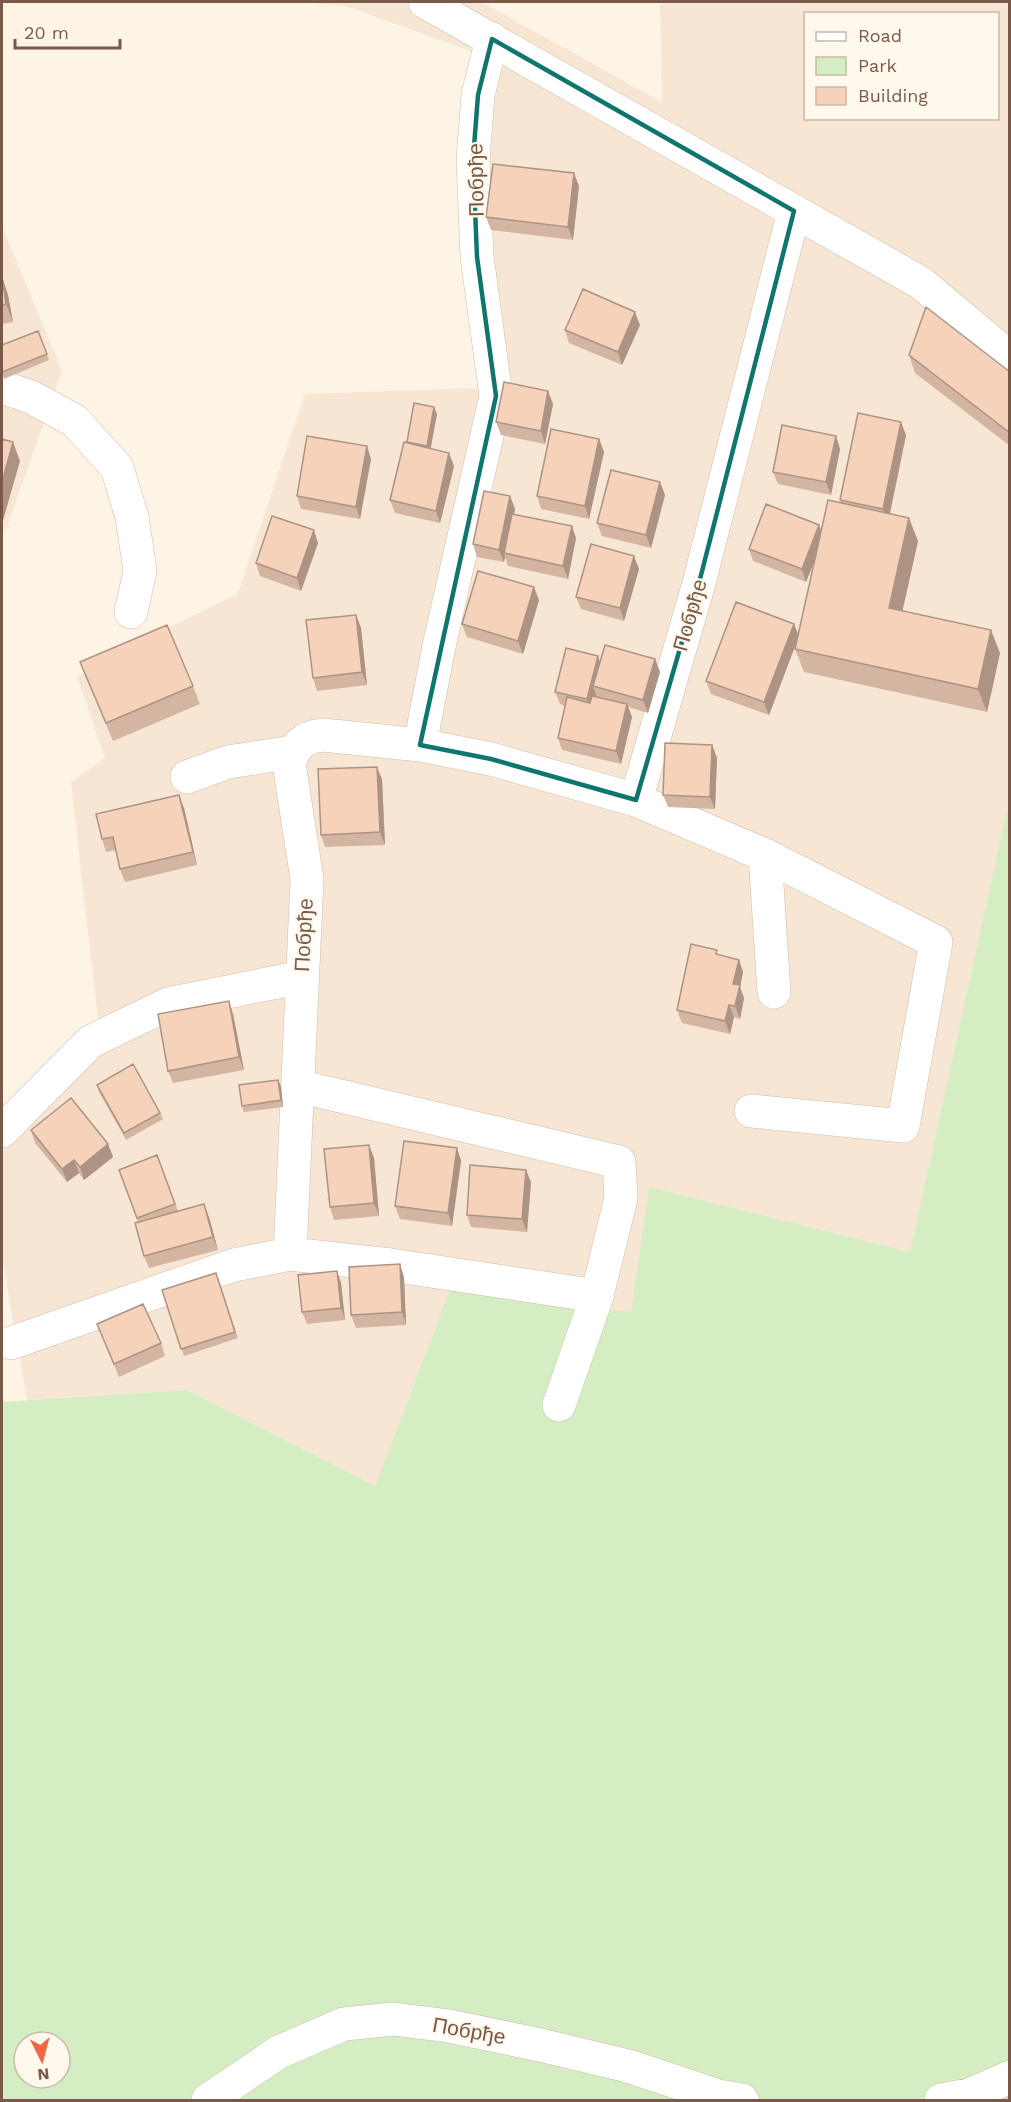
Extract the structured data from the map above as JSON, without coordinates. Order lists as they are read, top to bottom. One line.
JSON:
{"streets":{"street":["Побрђе"]},"legend":["Road","Park","Building"],"scale_bar":"20 m","north":"bottom"}
